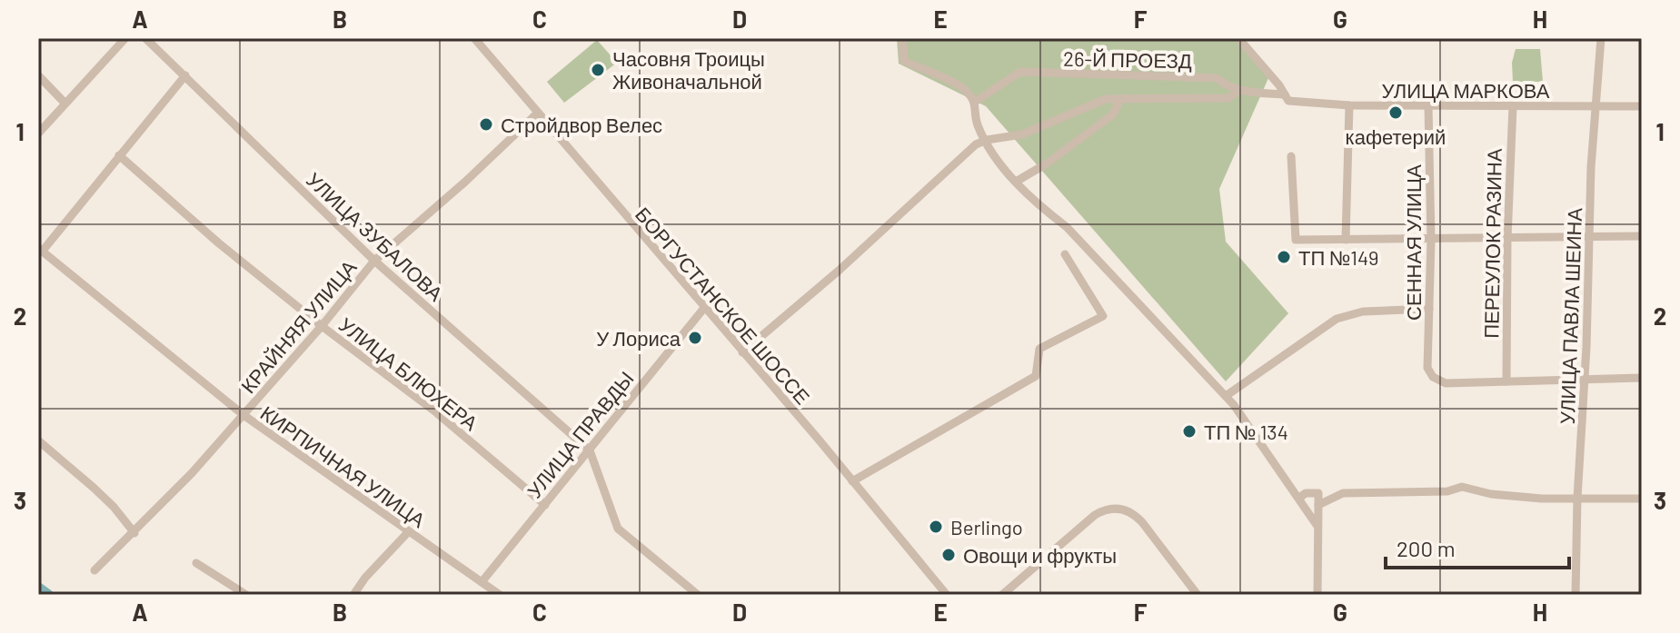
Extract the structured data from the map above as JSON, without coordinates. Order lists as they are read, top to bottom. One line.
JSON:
{"streets":{"street":["26-Й ПРОЕЗД","УЛИЦА МАРКОВА","УЛИЦА ЗУБАЛОВА","СЕННАЯ УЛИЦА","ПЕРЕУЛОК РАЗИНА","БОРГУСТАНСКОЕ ШОССЕ","УЛИЦА ПАВЛА ШЕИНА","КРАЙНЯЯ УЛИЦА","УЛИЦА БЛЮХЕРА","УЛИЦА ПРАВДЫ","КИРПИЧНАЯ УЛИЦА"]},"crossings":[["26-Й ПРОЕЗД","УЛИЦА МАРКОВА"],["УЛИЦА МАРКОВА","СЕННАЯ УЛИЦА"],["УЛИЦА МАРКОВА","ПЕРЕУЛОК РАЗИНА"],["УЛИЦА МАРКОВА","УЛИЦА ПАВЛА ШЕИНА"],["УЛИЦА ЗУБАЛОВА","КРАЙНЯЯ УЛИЦА"],["УЛИЦА ЗУБАЛОВА","УЛИЦА ПРАВДЫ"],["СЕННАЯ УЛИЦА","ПЕРЕУЛОК РАЗИНА"],["БОРГУСТАНСКОЕ ШОССЕ","КРАЙНЯЯ УЛИЦА"],["БОРГУСТАНСКОЕ ШОССЕ","УЛИЦА ПРАВДЫ"],["КРАЙНЯЯ УЛИЦА","УЛИЦА БЛЮХЕРА"],["КРАЙНЯЯ УЛИЦА","КИРПИЧНАЯ УЛИЦА"],["УЛИЦА БЛЮХЕРА","УЛИЦА ПРАВДЫ"],["УЛИЦА ПРАВДЫ","КИРПИЧНАЯ УЛИЦА"]],"places":["Часовня Троицы Живоначальной","кафетерий","Стройдвор Велес","ТП №149","У Лориса","ТП № 134","Berlingo","Овощи и фрукты"],"scale_bar":"200 m","grid":{"columns":["A","B","C","D","E","F","G","H"],"rows":["1","2","3"]}}
